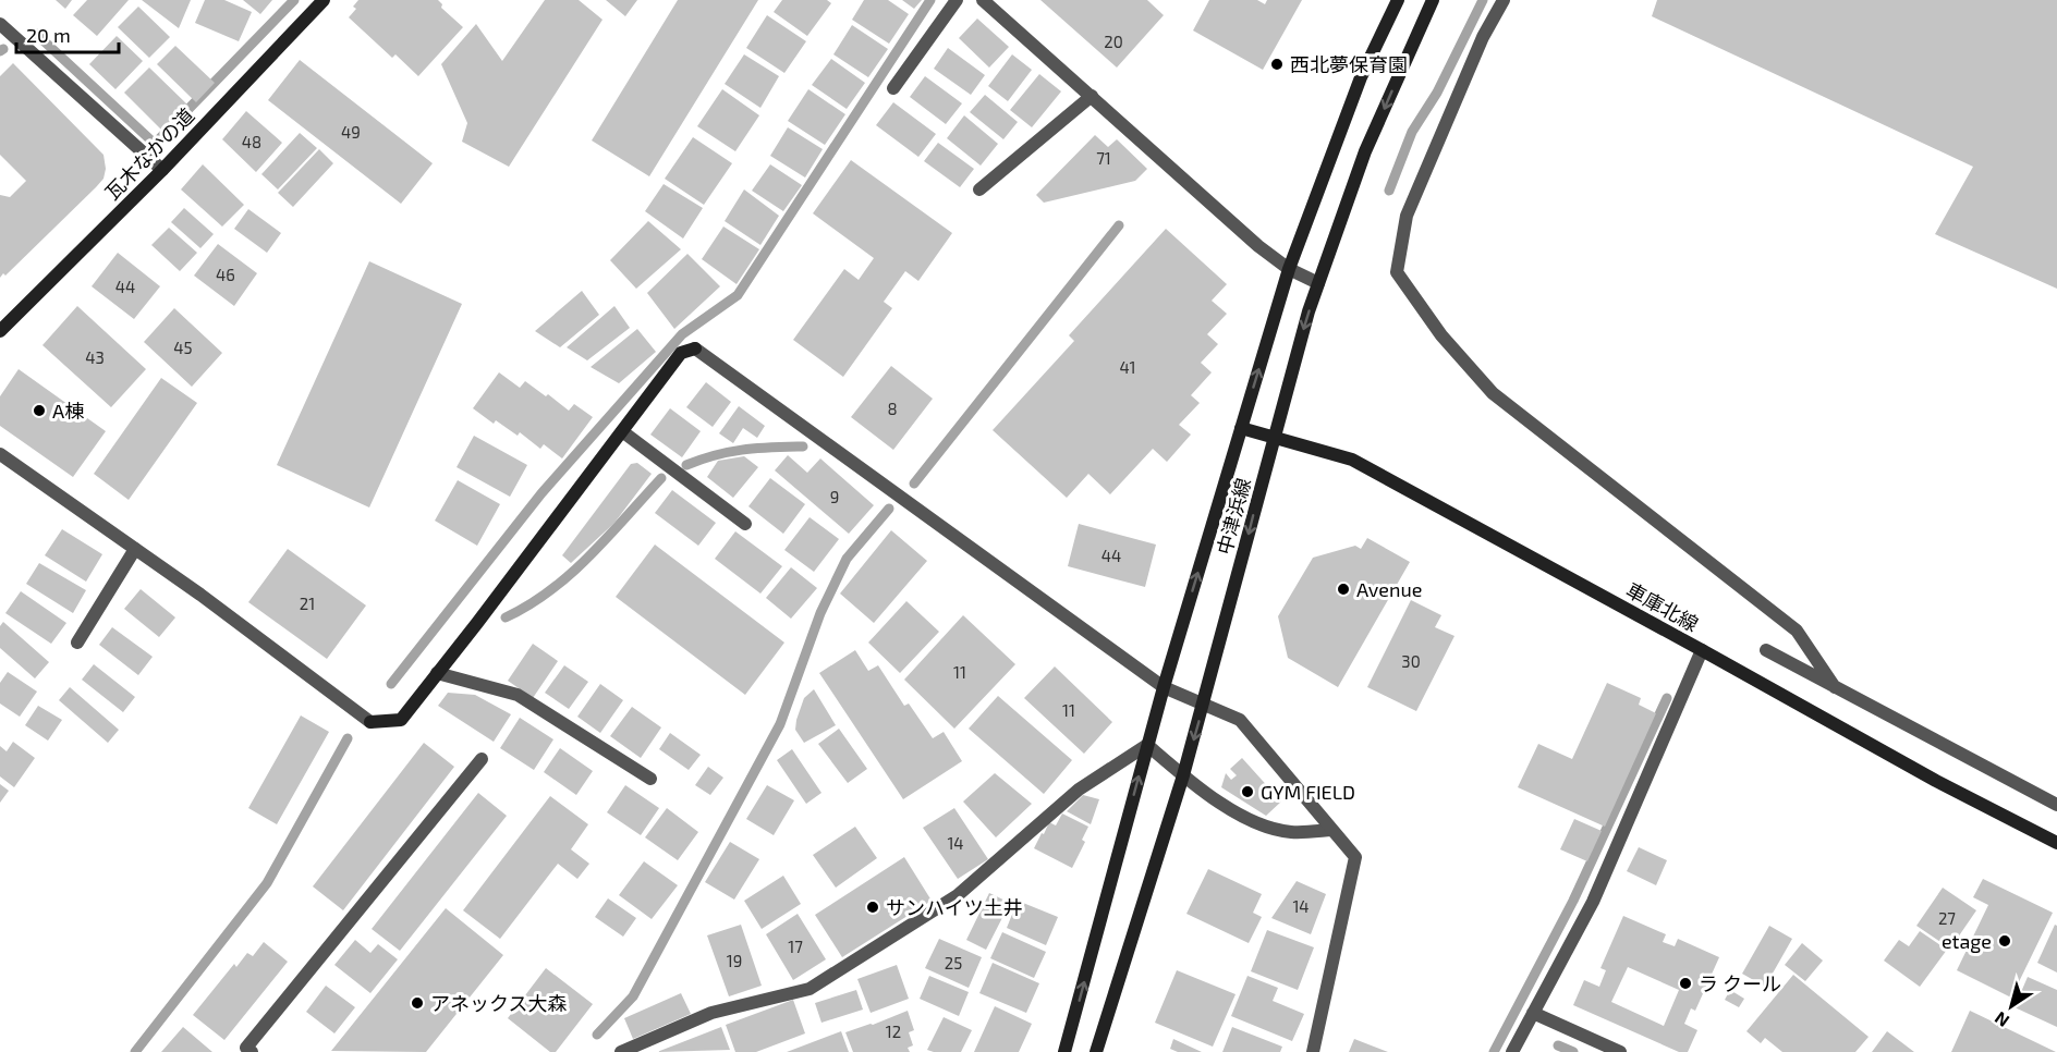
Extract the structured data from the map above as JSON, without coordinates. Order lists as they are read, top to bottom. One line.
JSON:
{"streets":{"street":["瓦木なかの道","中津浜線","車庫北線"]},"crossings":[["中津浜線","車庫北線"]],"places":["西北夢保育園","A棟","Avenue","GYM FIELD","サンハイツ土井","etage","ラ クール","アネックス大森"],"house_numbers":["20","49","48","71","46","44","45","43","41","8","9","44","21","30","11","11","14","14","27","17","19","25","12"],"scale_bar":"20 m","north":"bottom left"}
